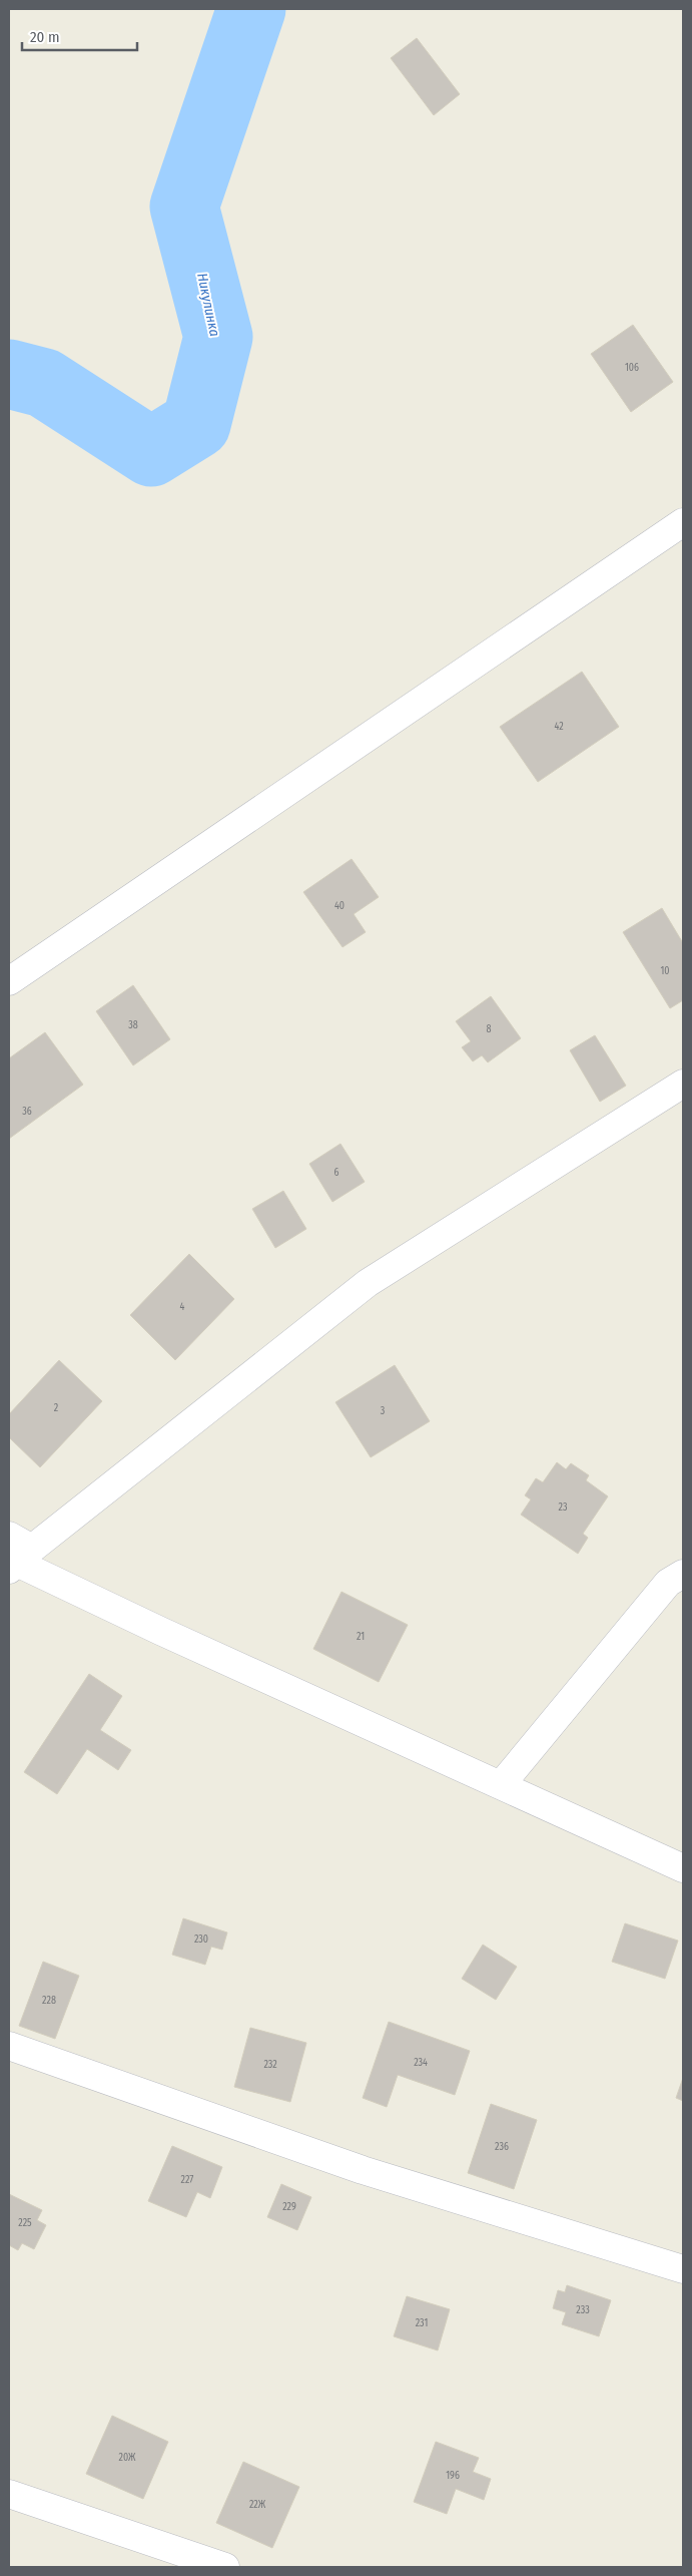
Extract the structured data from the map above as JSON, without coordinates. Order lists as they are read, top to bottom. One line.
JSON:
{"water":["Никулинка"],"house_numbers":["106","42","40","10","38","8","36","6","4","2","3","23","21","230","228","234","232","236","227","229","225","233","231","20Ж","196","22Ж"],"scale_bar":"20 m"}
